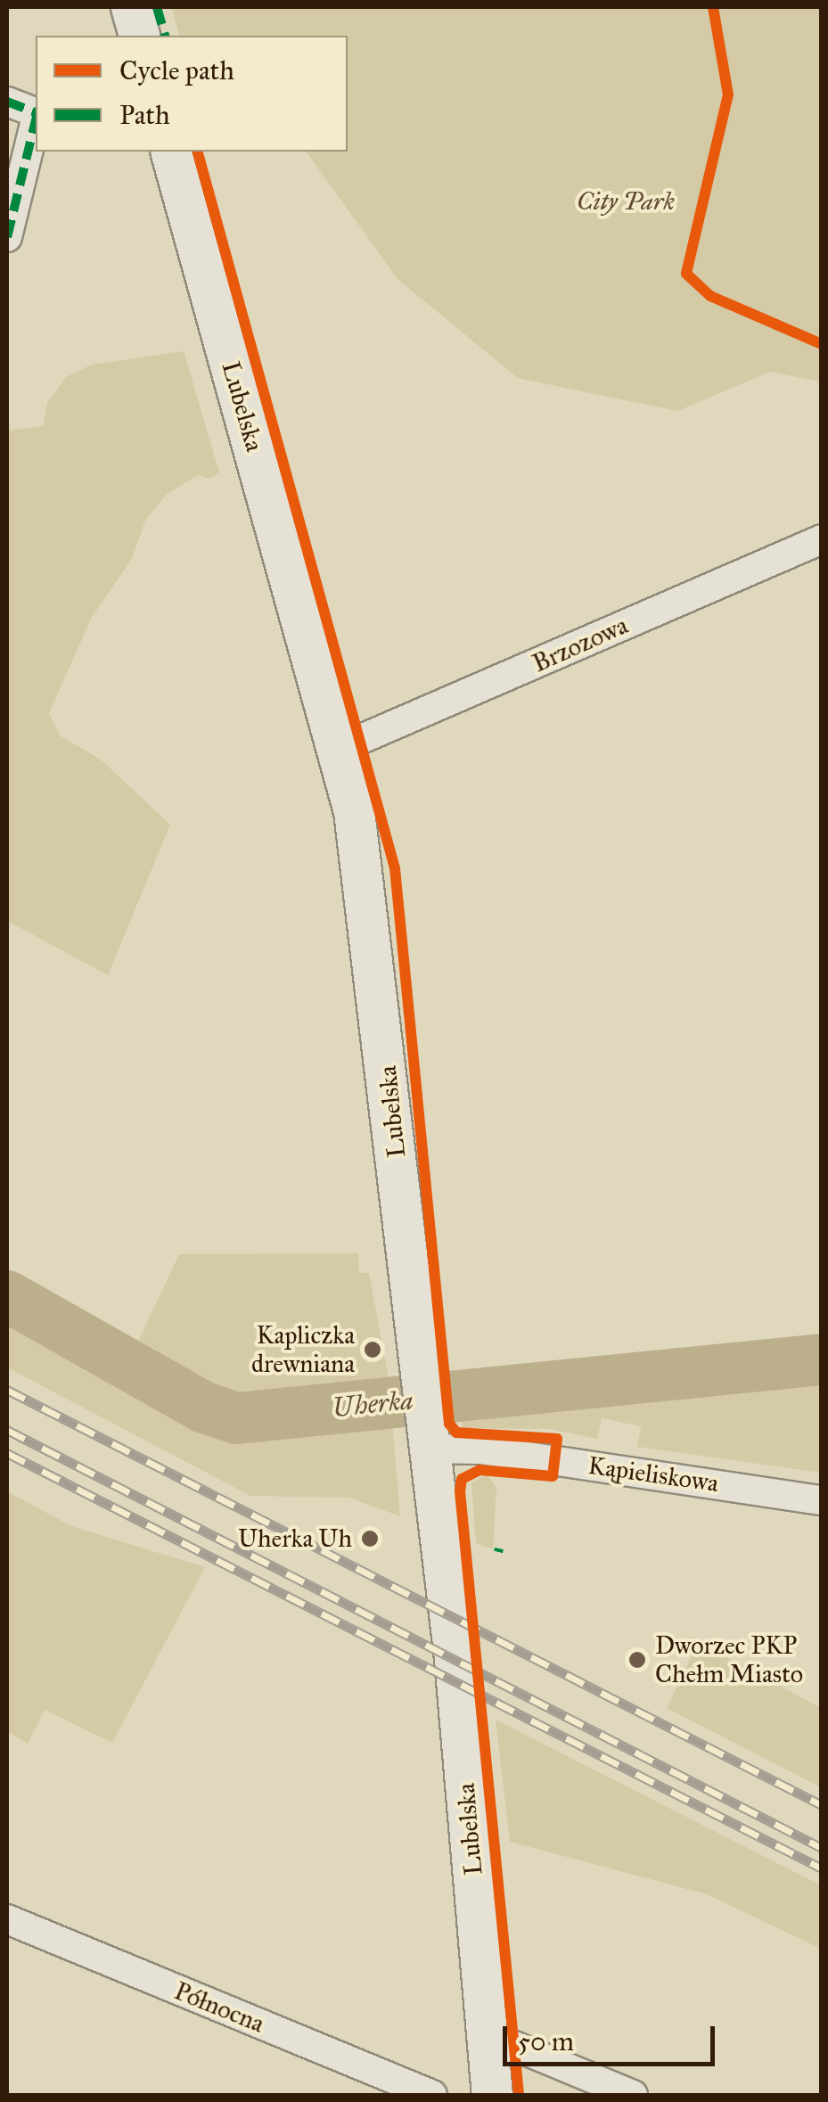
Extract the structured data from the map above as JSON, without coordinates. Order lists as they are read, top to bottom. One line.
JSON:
{"streets":{"main road":["Lubelska"],"street":["Brzozowa","Kąpieliskowa","Północna"]},"crossings":[["Lubelska","Brzozowa"],["Lubelska","Kąpieliskowa"]],"water":["Uherka"],"parks":["City Park"],"places":["Kapliczka drewniana","Uherka Uh","Dworzec PKP Chełm Miasto"],"legend":["Cycle path","Path"],"scale_bar":"50 m"}
